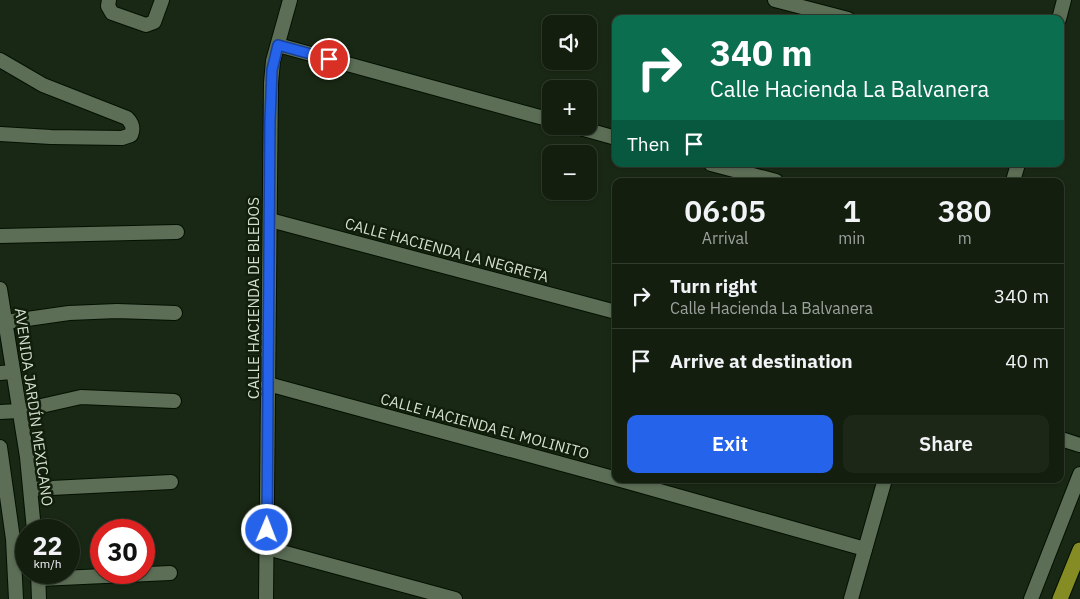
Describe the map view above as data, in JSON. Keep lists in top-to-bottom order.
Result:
{
  "streets": {
    "street": [
      "CALLE HACIENDA LA NEGRETA",
      "CALLE HACIENDA DE BLEDOS",
      "AVENIDA JARDÍN MEXICANO",
      "CALLE HACIENDA EL MOLINITO"
    ]
  },
  "crossings": [
    ["CALLE HACIENDA LA NEGRETA", "CALLE HACIENDA DE BLEDOS"],
    ["CALLE HACIENDA DE BLEDOS", "CALLE HACIENDA EL MOLINITO"]
  ],
  "page": {
    "map_buttons": ["+", "−"],
    "turn": ["340 m", "Calle Hacienda La Balvanera"],
    "then": "Then",
    "eta": [
      "06:05",
      "Arrival",
      "1",
      "min",
      "380",
      "m"
    ],
    "list": [
      {
        "name": "Turn right",
        "note": "Calle Hacienda La Balvanera",
        "value": "340 m"
      },
      {
        "name": "Arrive at destination",
        "value": "40 m"
      }
    ],
    "buttons": ["Exit", "Share"],
    "speed": "22 km/h",
    "limit": "30"
  }
}
